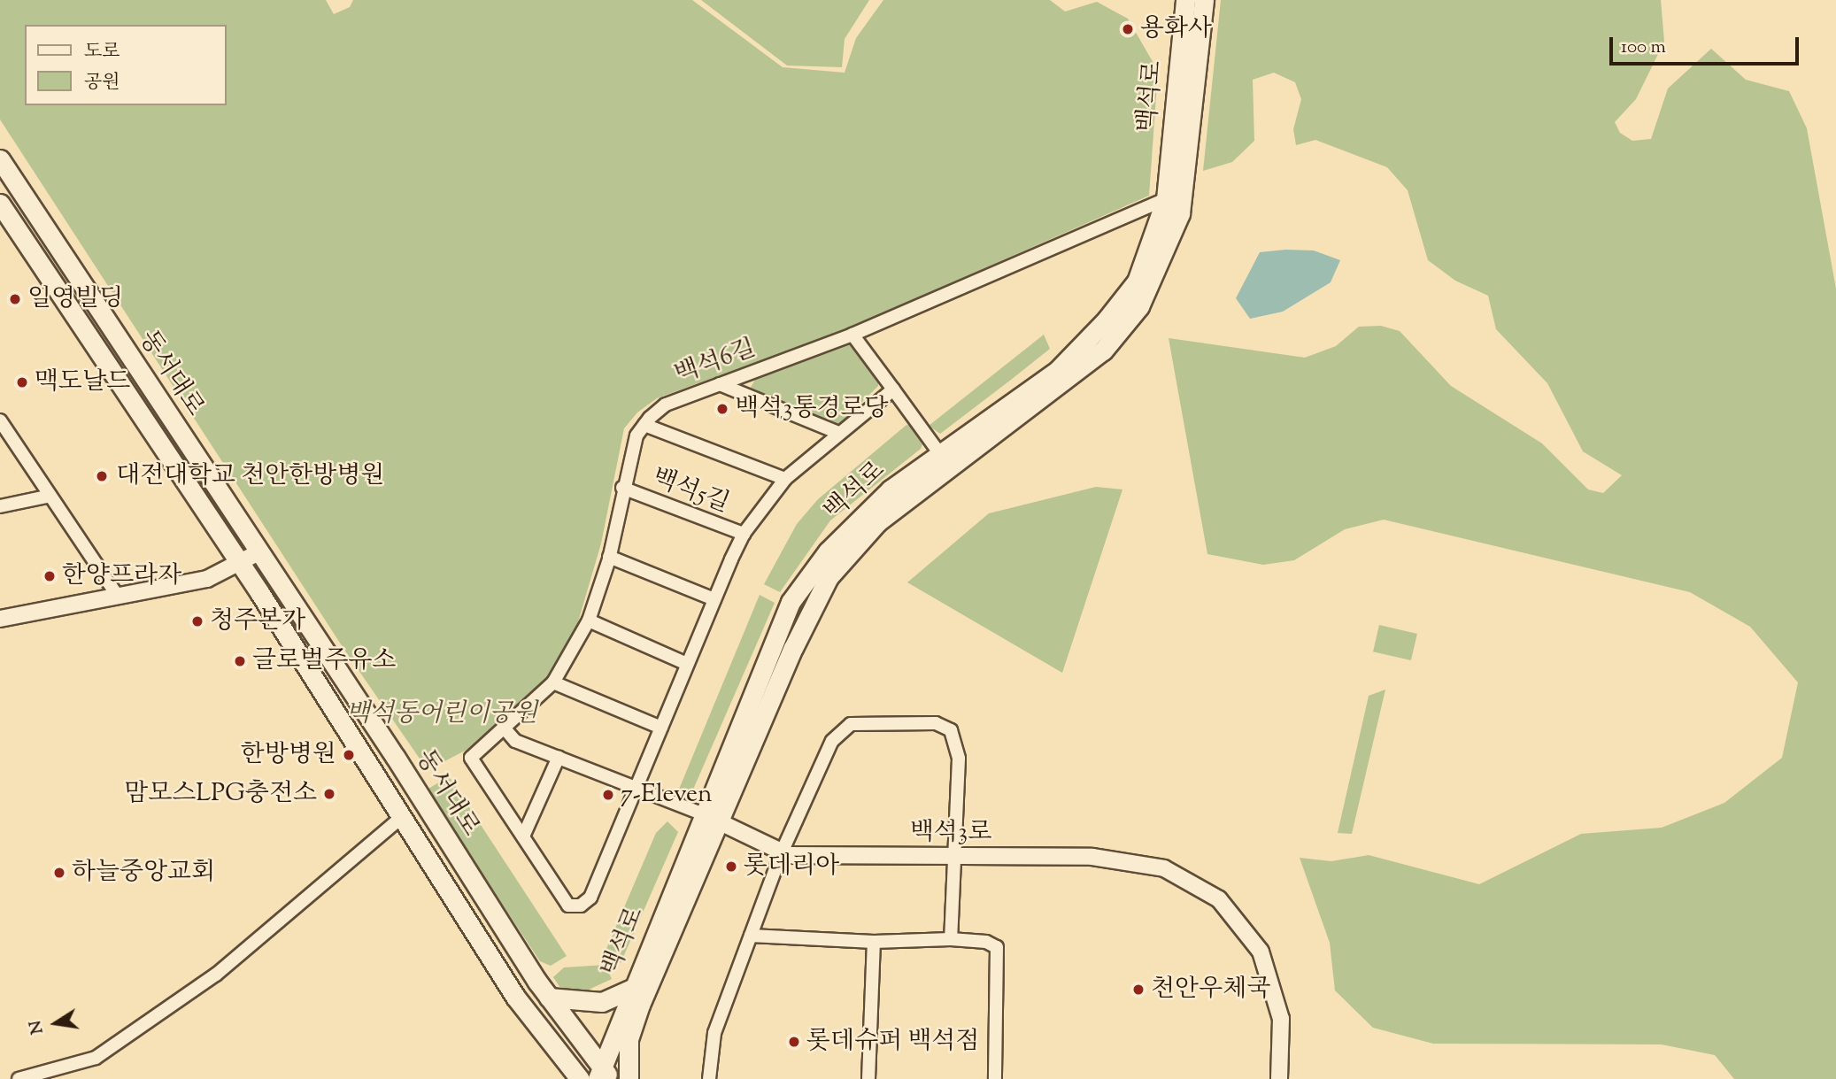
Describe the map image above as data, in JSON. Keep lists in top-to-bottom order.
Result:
{
  "streets": {
    "main road": ["백석로", "동서대로"],
    "street": ["백석6길", "백석5길", "백석3로"]
  },
  "crossings": [
    ["백석로", "백석6길"],
    ["백석로", "동서대로"],
    ["백석로", "백석3로"],
    ["백석6길", "백석5길"],
    ["백석6길", "백석3로"],
    ["백석5길", "백석3로"]
  ],
  "parks": ["백석동어린이공원"],
  "places": [
    "용화사",
    "일영빌딩",
    "맥도날드",
    "백석3통경로당",
    "대전대학교 천안한방병원",
    "한양프라자",
    "청주본가",
    "글로벌주유소",
    "한방병원",
    "맘모스LPG충전소",
    "7-Eleven",
    "롯데리아",
    "하늘중앙교회",
    "천안우체국",
    "롯데슈퍼 백석점"
  ],
  "legend": ["도로", "공원"],
  "scale_bar": "100 m",
  "north": "left"
}
